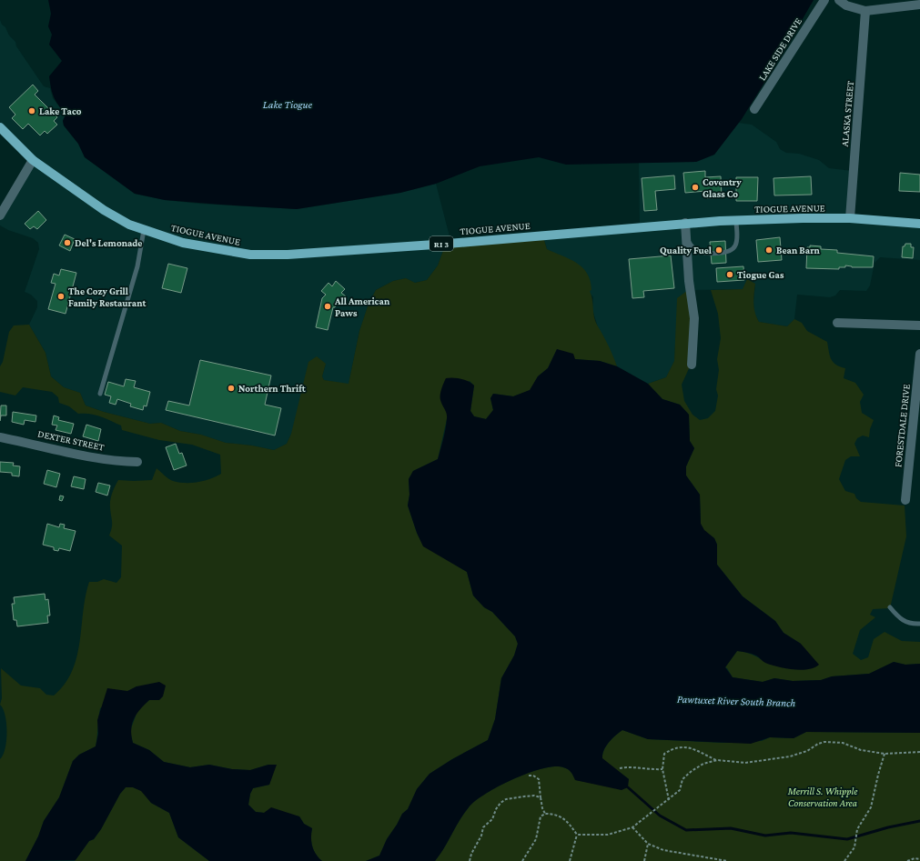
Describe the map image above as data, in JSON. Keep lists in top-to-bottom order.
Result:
{
  "streets": {
    "main road": ["TIOGUE AVENUE", "RI 3"],
    "street": [
      "LAKE SIDE DRIVE",
      "ALASKA STREET",
      "FORESTDALE DRIVE",
      "DEXTER STREET"
    ]
  },
  "crossings": [
    ["ALASKA STREET", "TIOGUE AVENUE"]
  ],
  "water": ["Lake Tiogue", "Pawtuxet River South Branch"],
  "parks": ["Merrill S. Whipple Conservation Area"],
  "places": [
    "Lake Taco",
    "Coventry Glass Co",
    "Del's Lemonade",
    "Quality Fuel",
    "Bean Barn",
    "Tiogue Gas",
    "The Cozy Grill Family Restaurant",
    "All American Paws",
    "Northern Thrift"
  ]
}
